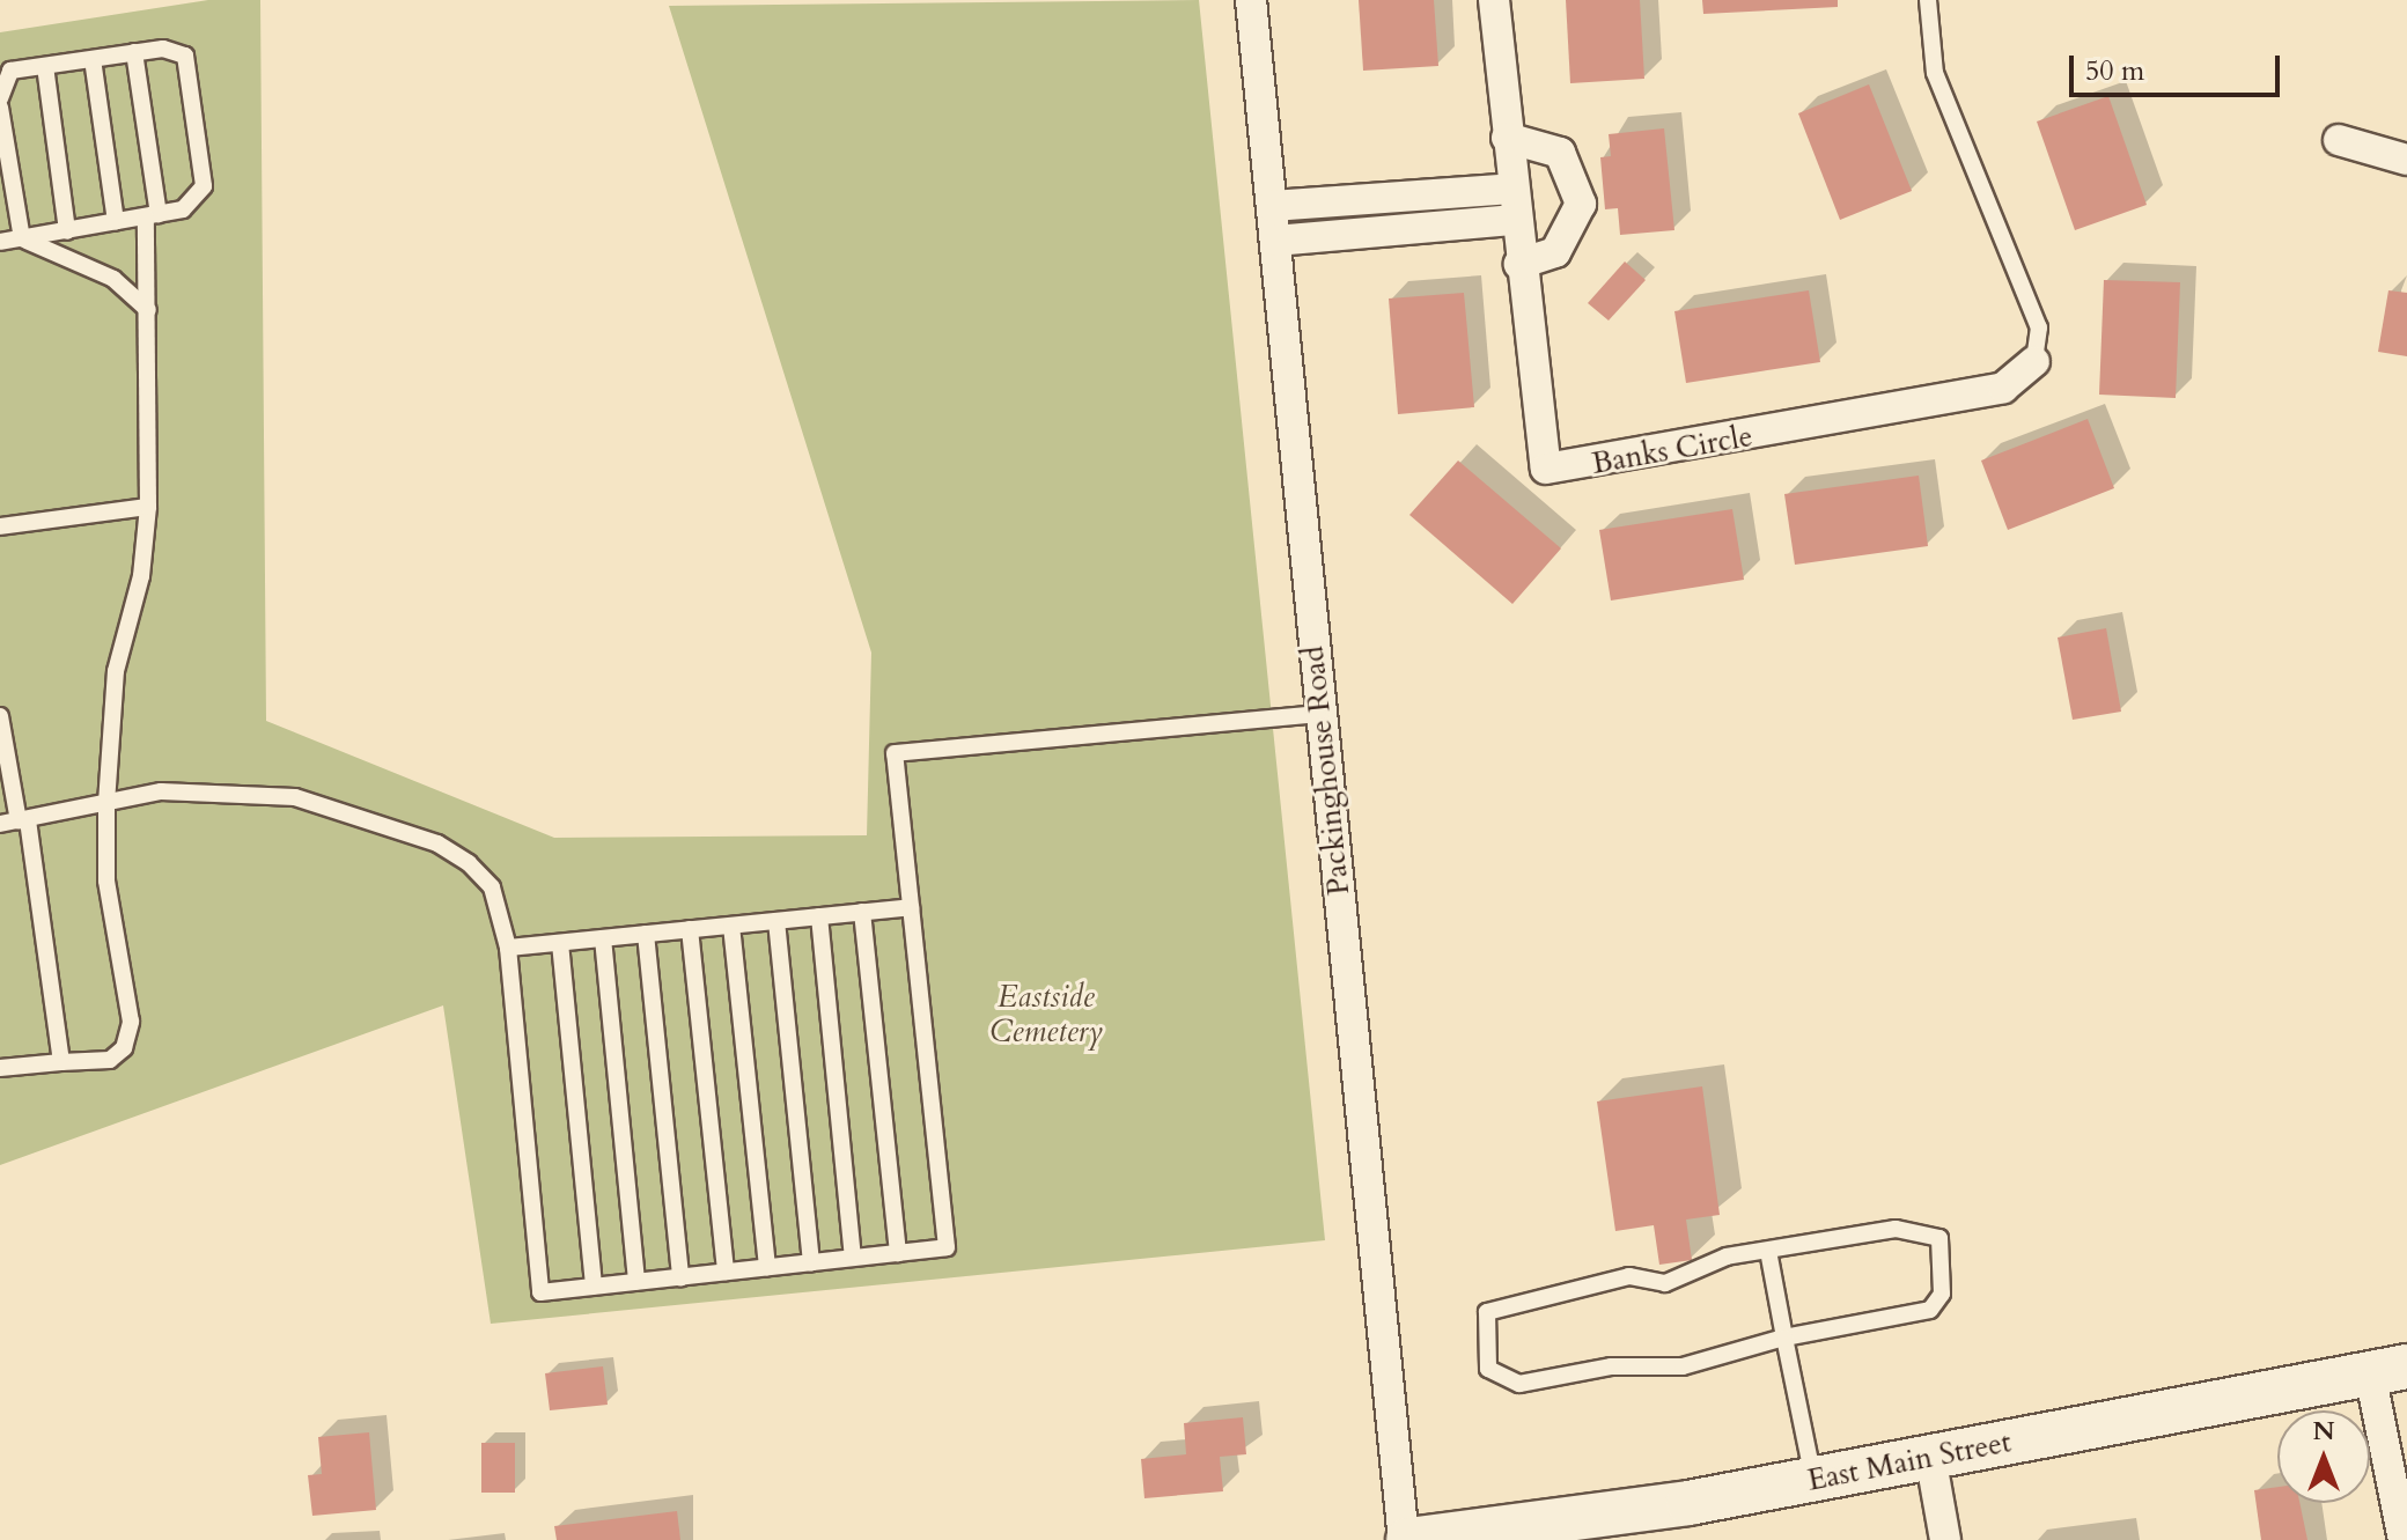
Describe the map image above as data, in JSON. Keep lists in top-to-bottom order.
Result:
{
  "streets": {
    "main road": ["East Main Street"],
    "street": ["Banks Circle", "Packinghouse Road"]
  },
  "crossings": [
    ["Packinghouse Road", "East Main Street"]
  ],
  "parks": ["Eastside Cemetery"],
  "scale_bar": "50 m",
  "north": "top"
}
